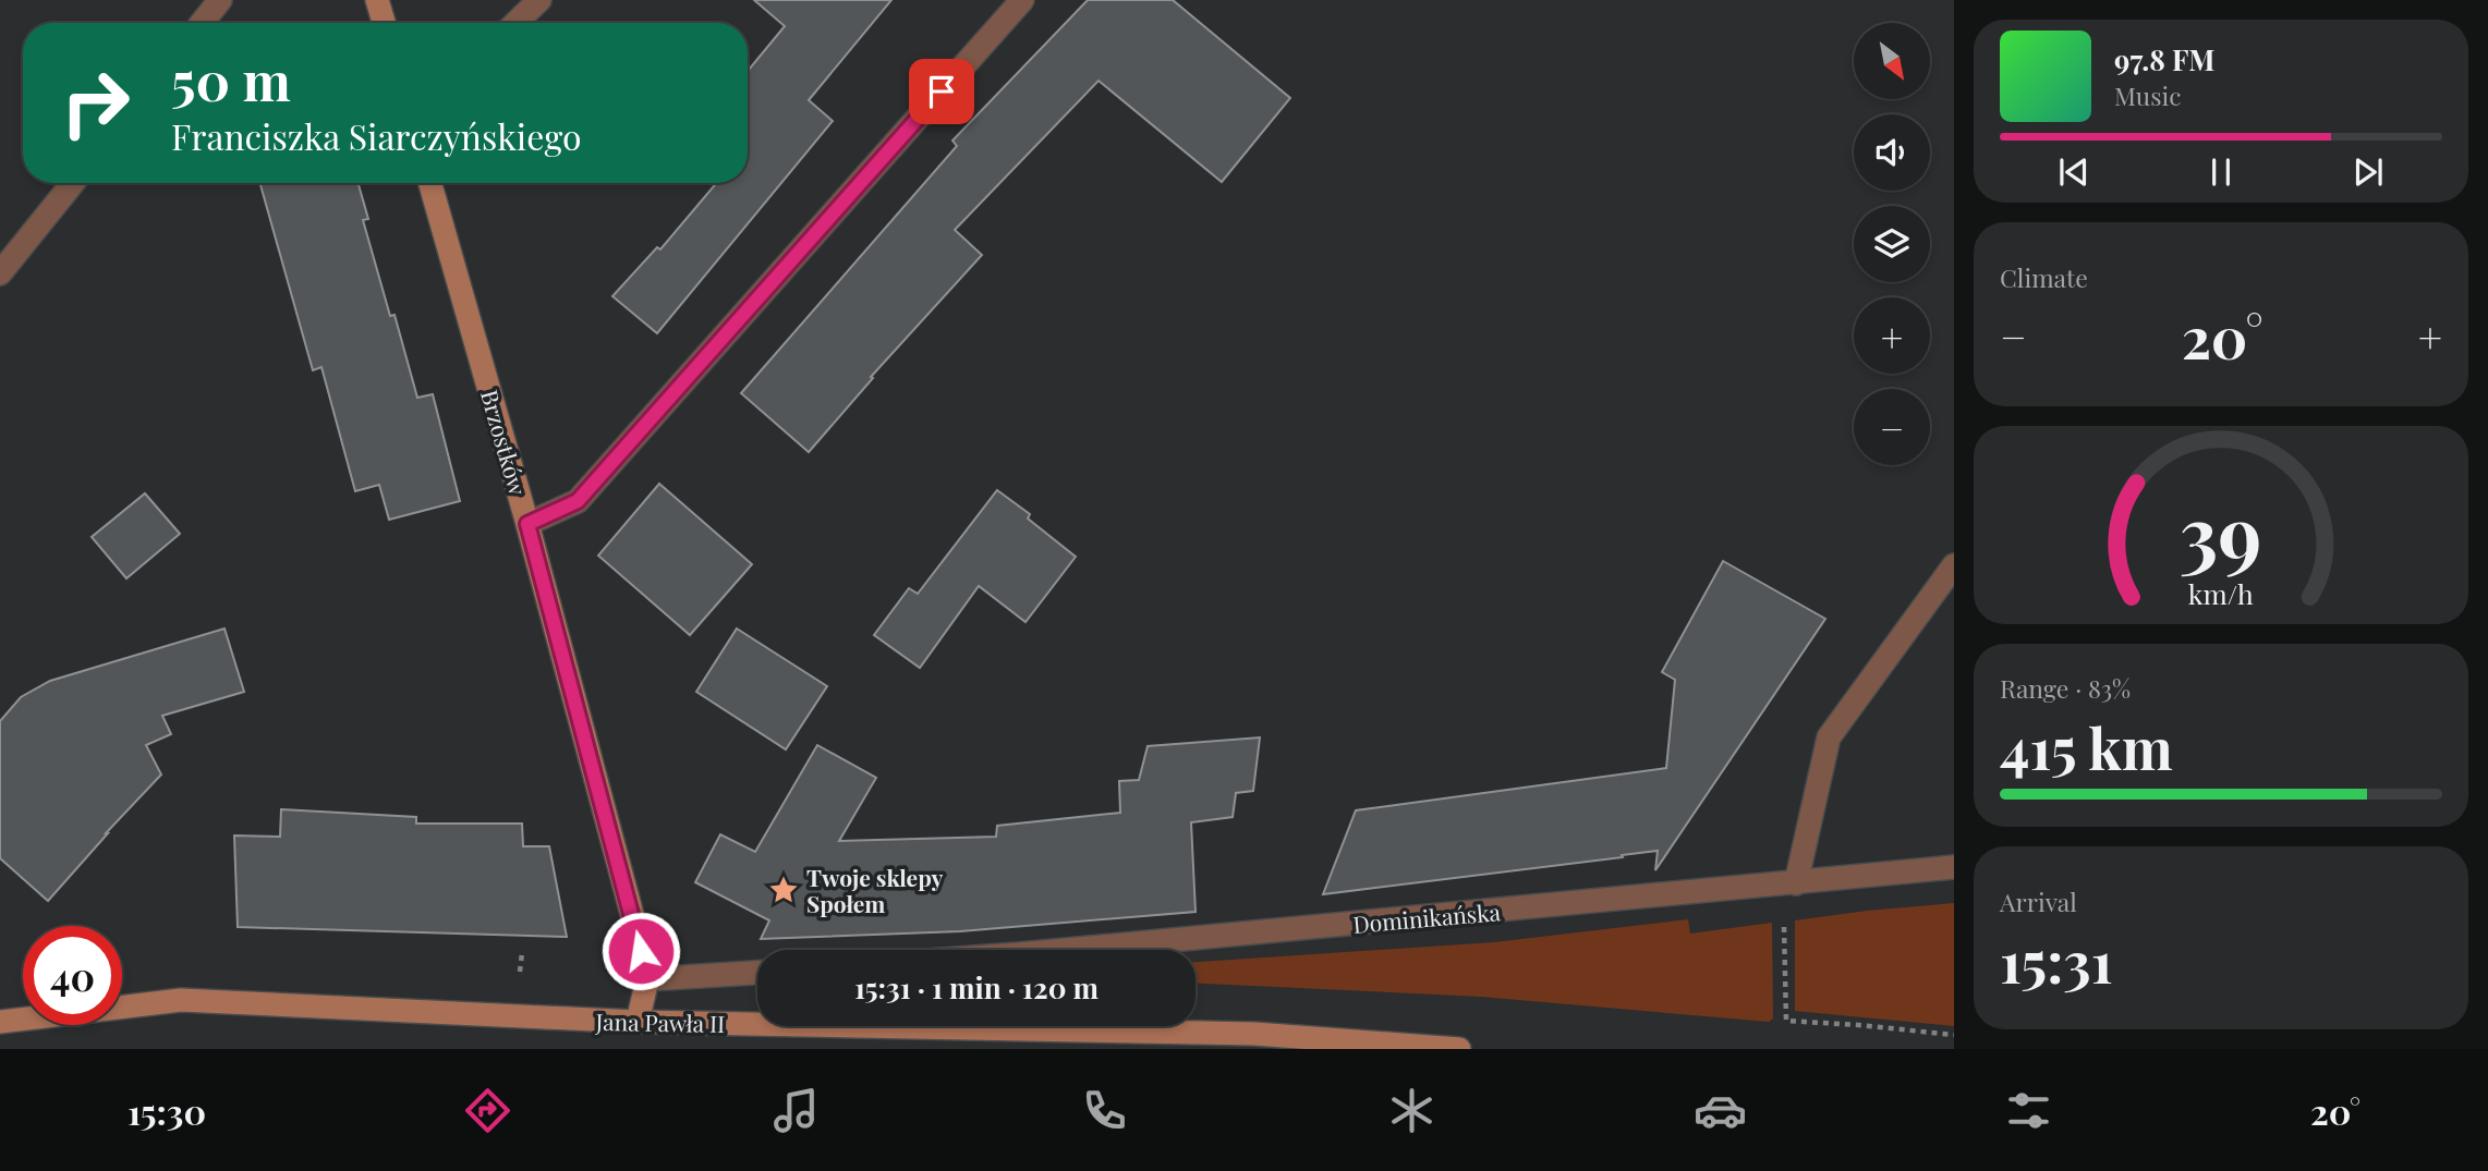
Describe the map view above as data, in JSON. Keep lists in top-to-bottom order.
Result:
{
  "streets": {
    "main road": ["Brzostków", "Jana Pawła II"],
    "street": ["Dominikańska"]
  },
  "crossings": [
    ["Brzostków", "Jana Pawła II"]
  ],
  "places": {
    "place": ["Twoje sklepy Społem"]
  },
  "north": "bottom right",
  "page": {
    "map_buttons": ["+", "−"],
    "turn": ["50 m", "Franciszka Siarczyńskiego"],
    "song": ["97.8 FM", "Music"],
    "tile": [
      "Climate",
      ["Range · 83%", "415 km"],
      ["Arrival", "15:31"]
    ],
    "heat": ["−", "20°", "+"],
    "limit": "40",
    "trip": "15:31 · 1 min · 120 m",
    "tabs": ["15:30", "20°"],
    "gauge": ["39", "km/h"]
  }
}
